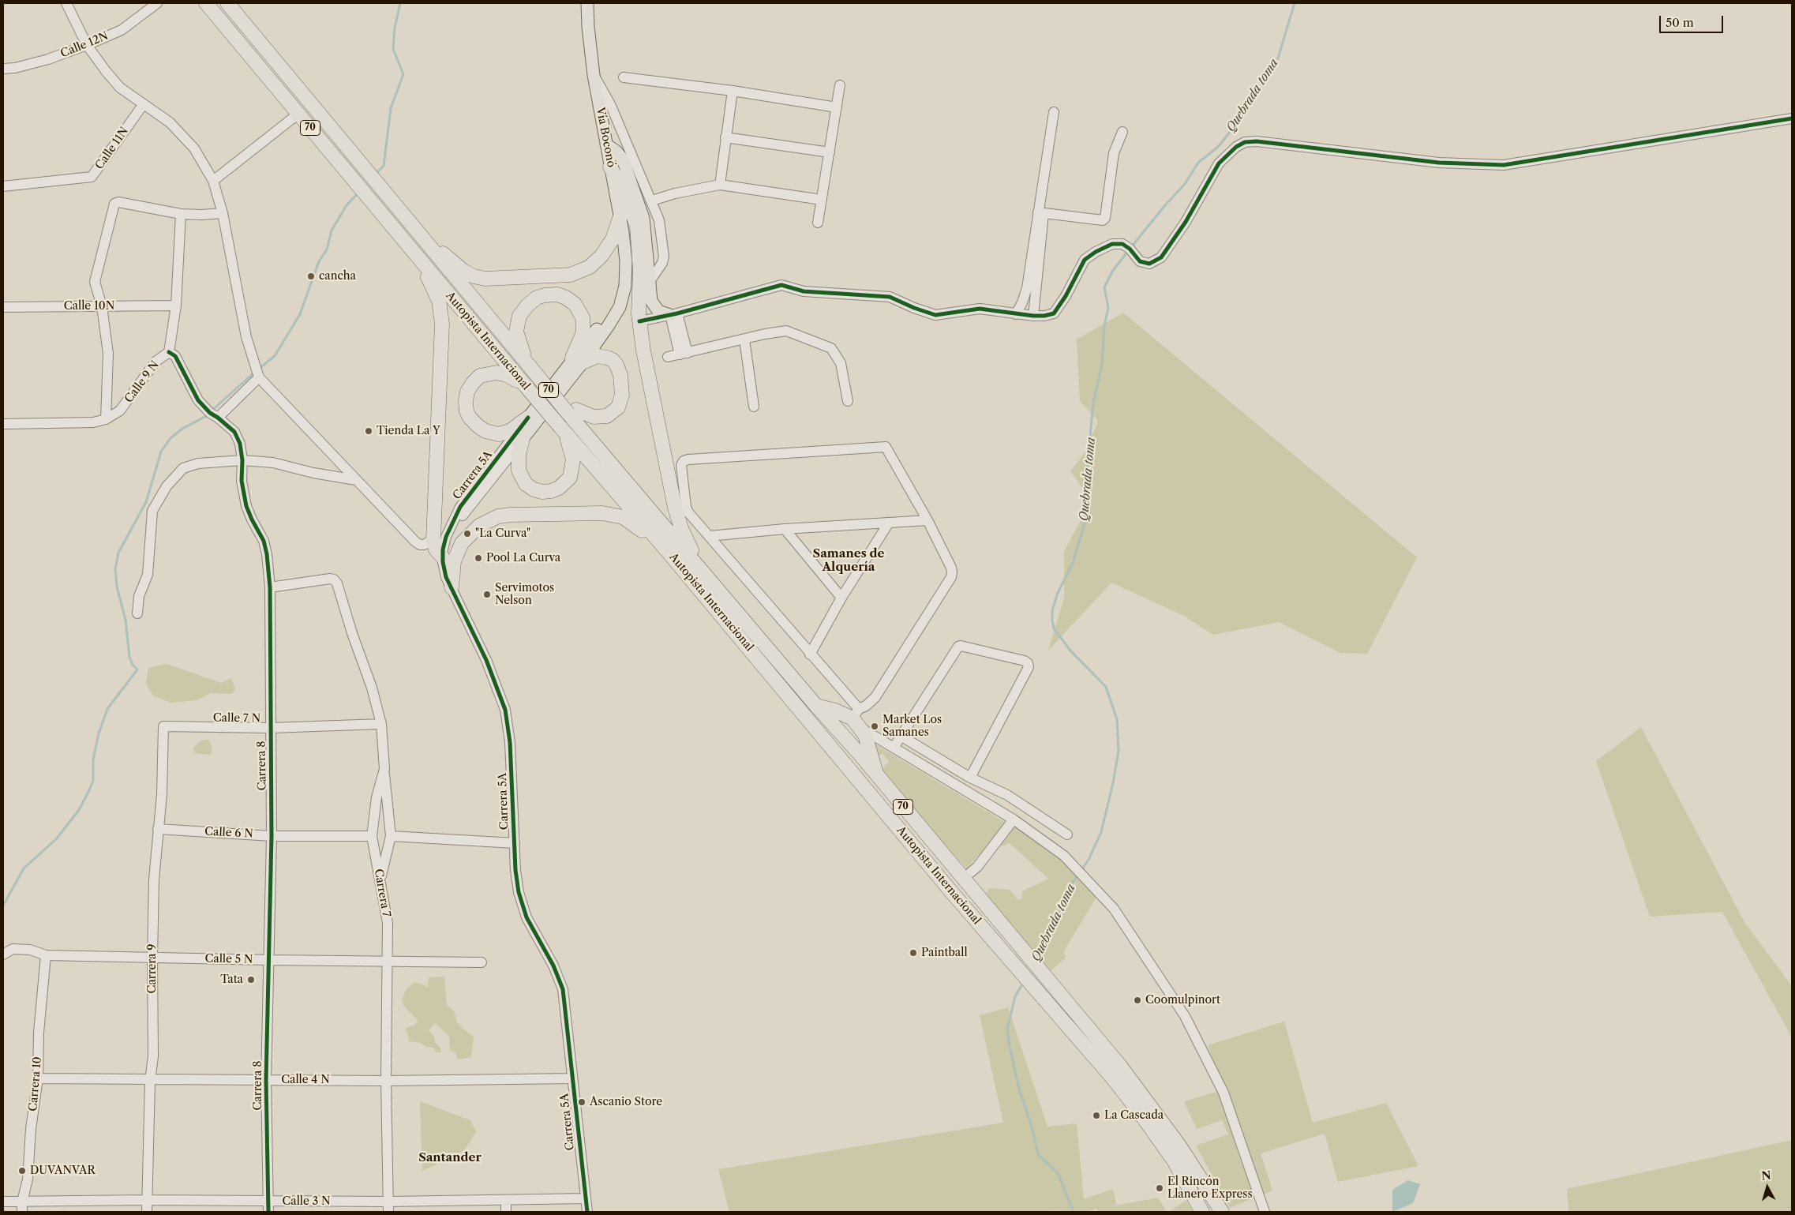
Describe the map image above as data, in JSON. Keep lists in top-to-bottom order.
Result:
{
  "streets": {
    "highway": ["70", "Autopista Internacional"],
    "main road": ["Vía Boconó"],
    "street": [
      "Calle 12N",
      "Calle 11N",
      "Calle 10N",
      "Calle 9 N",
      "Carrera 5A",
      "Calle 7 N",
      "Carrera 8",
      "Calle 6 N",
      "Carrera 7",
      "Calle 5 N",
      "Carrera 9",
      "Calle 4 N",
      "Carrera 10",
      "Calle 3 N"
    ]
  },
  "crossings": [
    ["Vía Boconó", "Carrera 5A"],
    ["Calle 10N", "Calle 9 N"],
    ["Calle 9 N", "Carrera 8"],
    ["Carrera 5A", "Calle 4 N"],
    ["Carrera 5A", "Calle 3 N"],
    ["Calle 7 N", "Carrera 8"],
    ["Calle 7 N", "Carrera 7"],
    ["Calle 7 N", "Carrera 9"],
    ["Carrera 8", "Calle 6 N"],
    ["Carrera 8", "Carrera 7"],
    ["Carrera 8", "Calle 5 N"],
    ["Carrera 8", "Calle 4 N"],
    ["Carrera 8", "Calle 3 N"],
    ["Calle 6 N", "Carrera 7"],
    ["Calle 6 N", "Carrera 9"],
    ["Carrera 7", "Calle 5 N"],
    ["Carrera 7", "Calle 4 N"],
    ["Carrera 7", "Calle 3 N"],
    ["Calle 5 N", "Carrera 9"],
    ["Calle 5 N", "Carrera 10"],
    ["Carrera 9", "Calle 4 N"],
    ["Carrera 9", "Calle 3 N"],
    ["Calle 4 N", "Carrera 10"],
    ["Carrera 10", "Calle 3 N"]
  ],
  "districts": ["Samanes de Alquería", "Santander"],
  "water": ["Quebrada toma"],
  "places": [
    "cancha",
    "Tienda La Y",
    "\"La Curva\"",
    "Pool La Curva",
    "Servimotos Nelson",
    "Market Los Samanes",
    "Paintball",
    "Tata",
    "Coomulpinort",
    "Ascanio Store",
    "La Cascada",
    "DUVANVAR",
    "El Rincón Llanero Express"
  ],
  "scale_bar": "50 m",
  "north": "top"
}
